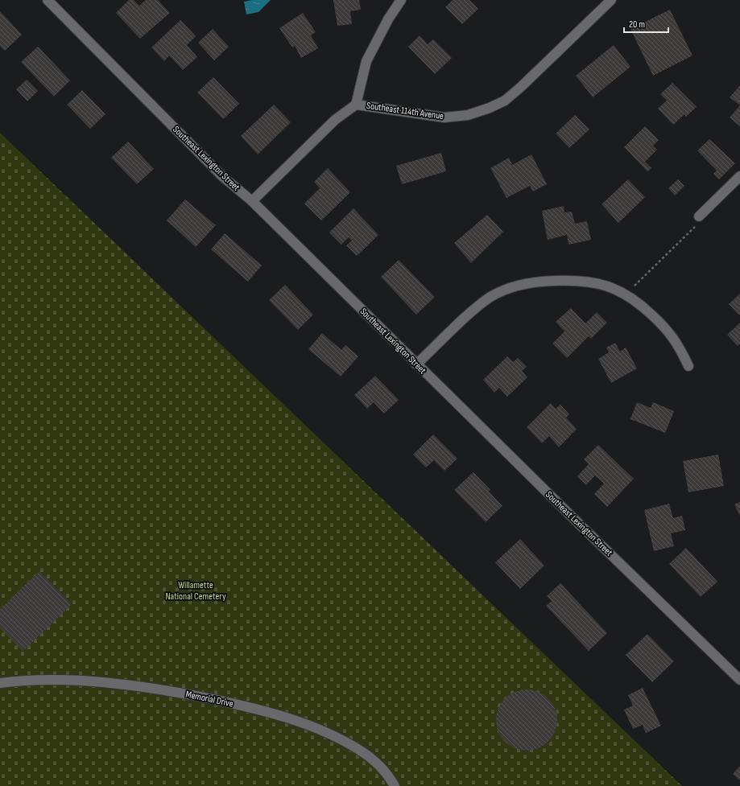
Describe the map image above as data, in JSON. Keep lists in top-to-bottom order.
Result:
{
  "streets": {
    "street": ["Southeast 114th Avenue", "Southeast Lexington Street", "Memorial Drive"]
  },
  "crossings": [
    ["Southeast 114th Avenue", "Southeast Lexington Street"]
  ],
  "parks": ["Willamette National Cemetery"],
  "scale_bar": "20 m"
}
